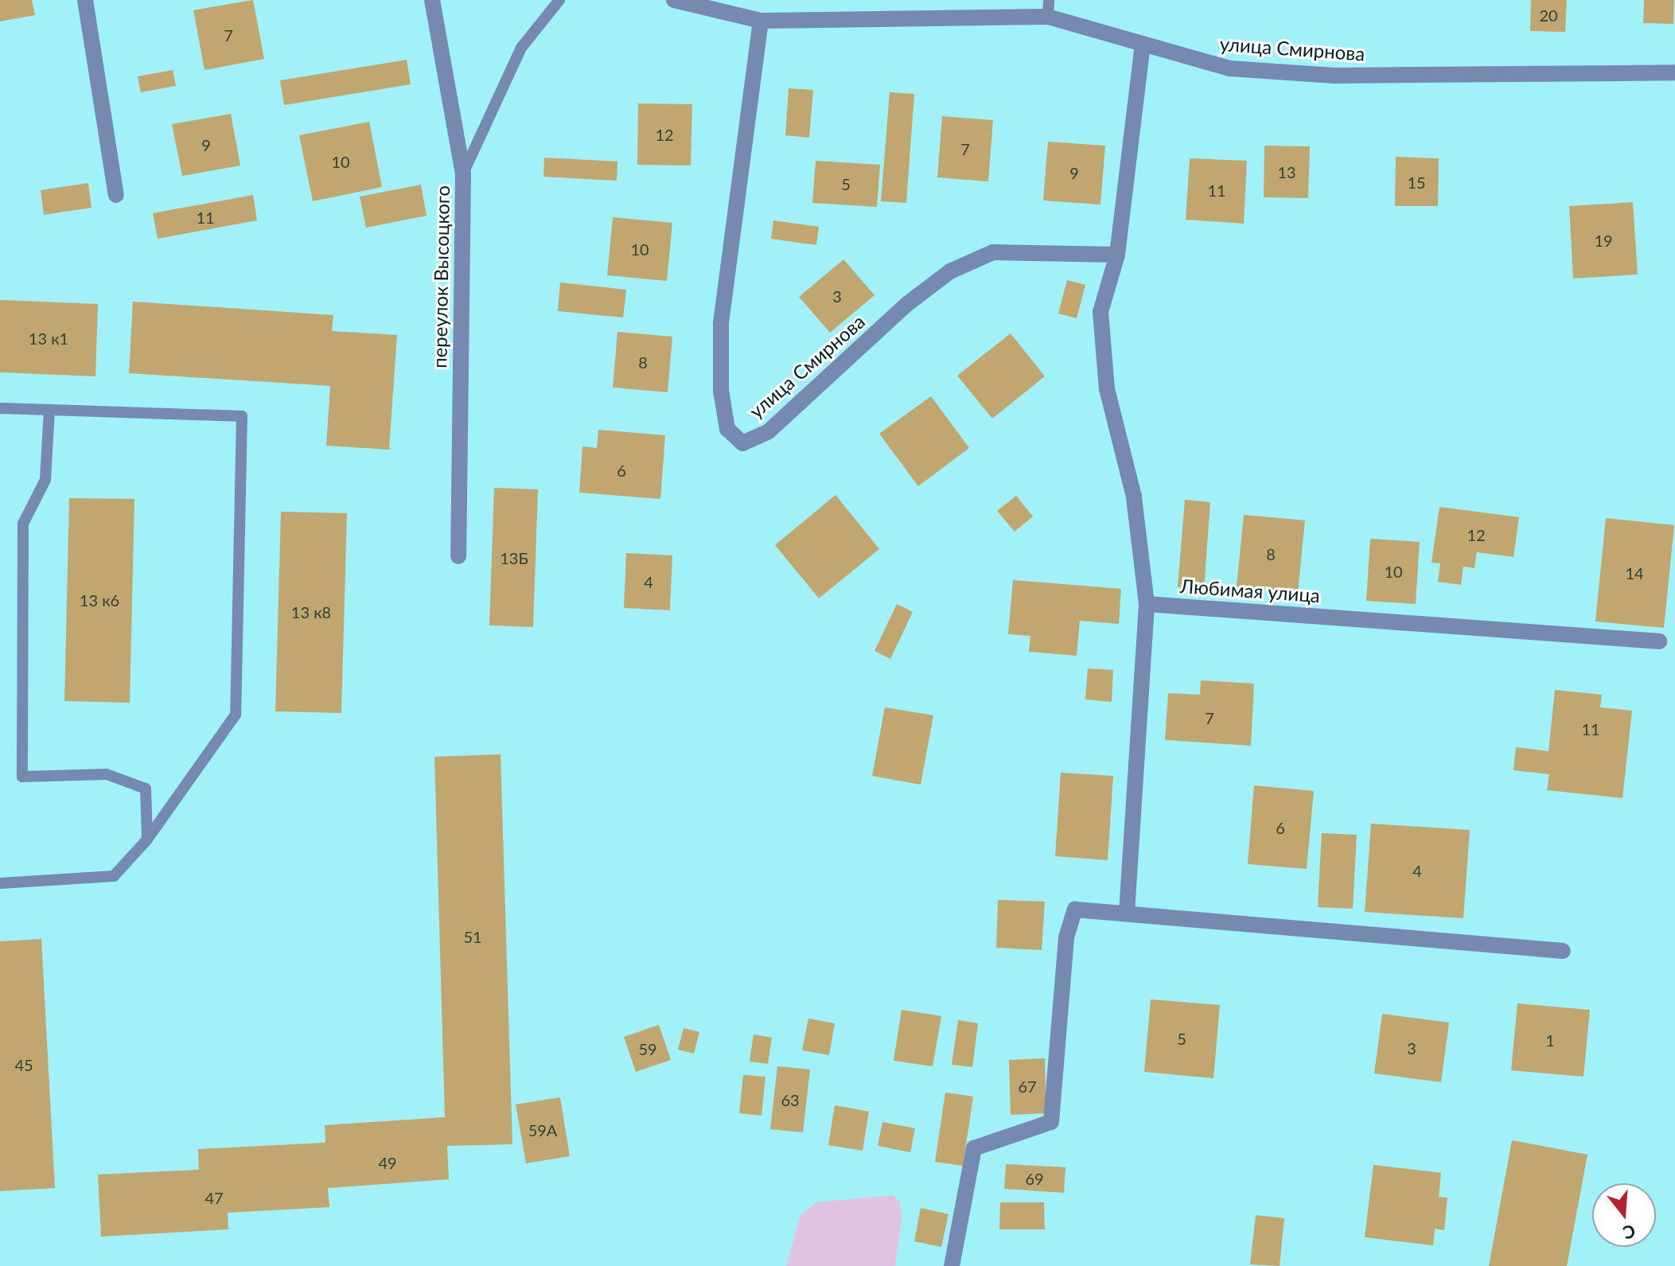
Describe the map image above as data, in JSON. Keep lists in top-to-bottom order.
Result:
{
  "streets": {
    "street": ["улица Смирнова", "переулок Высоцкого", "Любимая улица"]
  },
  "house_numbers": [
    "20",
    "7",
    "12",
    "9",
    "7",
    "10",
    "13",
    "9",
    "15",
    "5",
    "11",
    "11",
    "19",
    "10",
    "3",
    "13 к1",
    "8",
    "6",
    "12",
    "8",
    "13Б",
    "10",
    "14",
    "4",
    "13 к6",
    "13 к8",
    "7",
    "11",
    "6",
    "4",
    "51",
    "5",
    "1",
    "3",
    "59",
    "45",
    "67",
    "63",
    "59А",
    "49",
    "69",
    "47"
  ],
  "north": "bottom"
}
